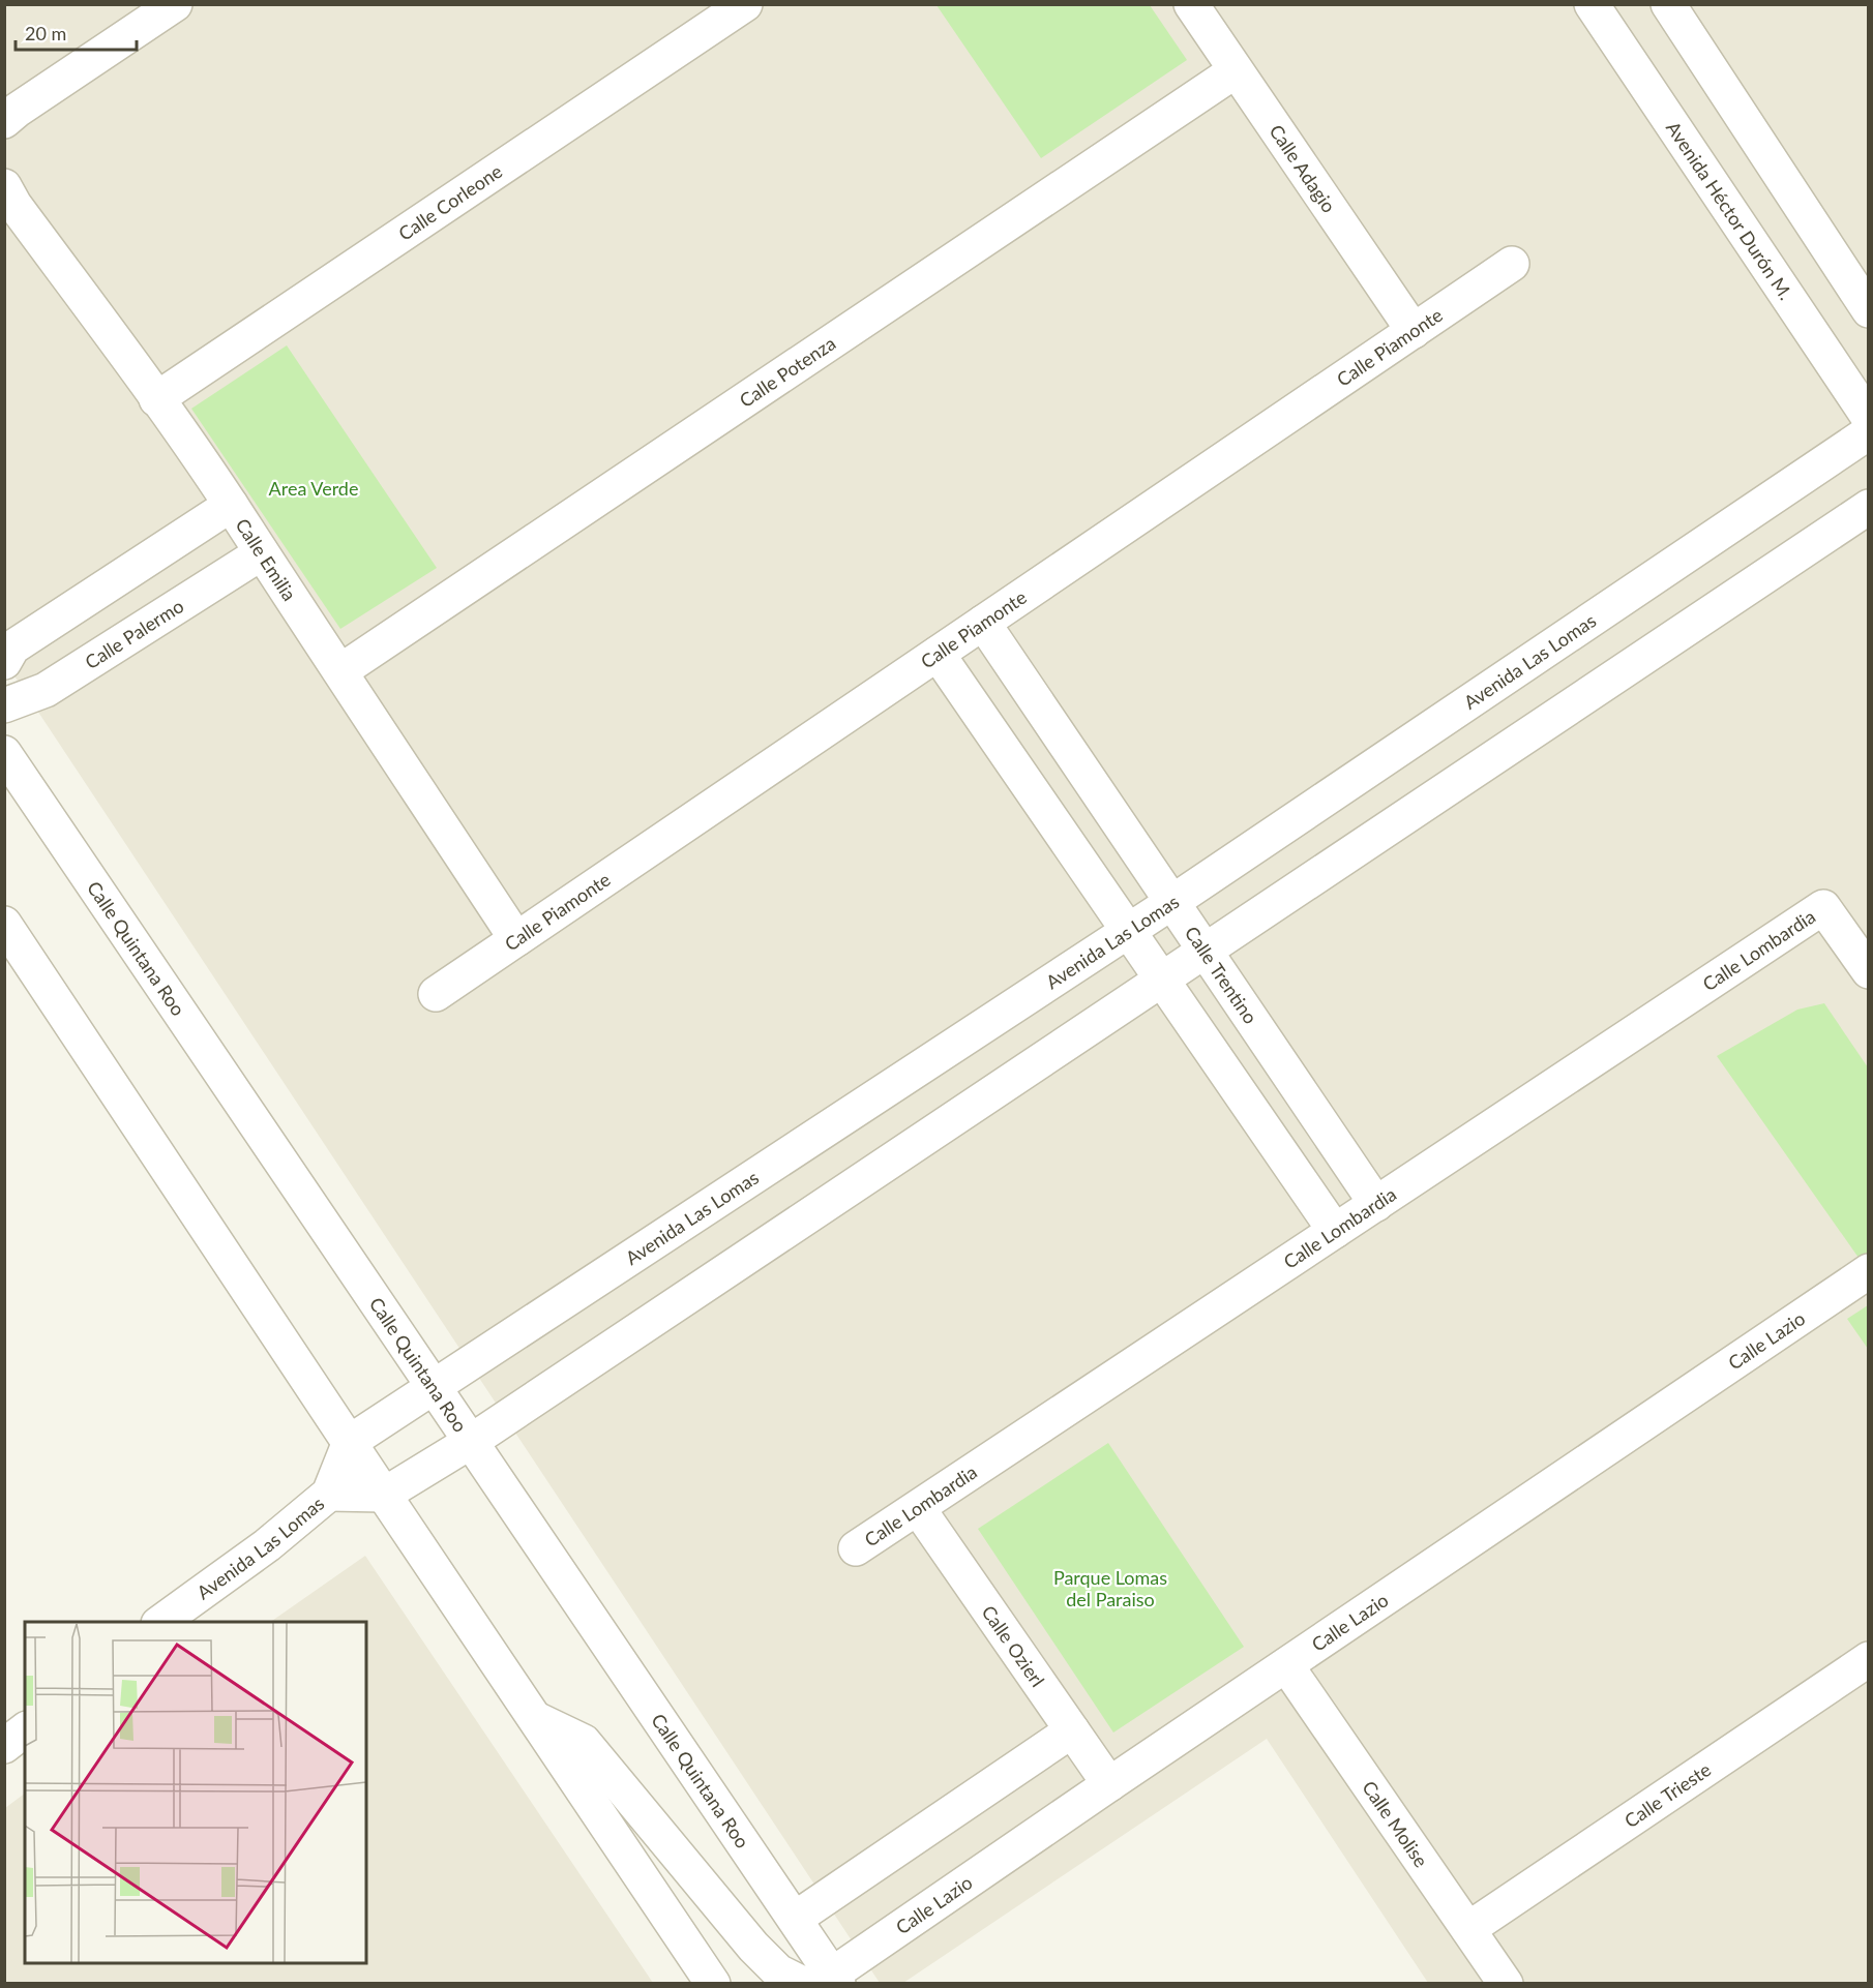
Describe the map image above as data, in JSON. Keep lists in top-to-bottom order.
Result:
{
  "streets": {
    "street": [
      "Calle Adagio",
      "Calle Corleone",
      "Avenida Héctor Durón M.",
      "Calle Piamonte",
      "Calle Potenza",
      "Calle Emilia",
      "Calle Palermo",
      "Avenida Las Lomas",
      "Calle Quintana Roo",
      "Calle Lombardia",
      "Calle Trentino",
      "Calle Lazio",
      "Calle Ozierl",
      "Calle Trieste",
      "Calle Molise"
    ]
  },
  "crossings": [
    ["Calle Adagio", "Calle Piamonte"],
    ["Calle Adagio", "Calle Potenza"],
    ["Calle Corleone", "Calle Emilia"],
    ["Calle Piamonte", "Calle Emilia"],
    ["Calle Piamonte", "Calle Trentino"],
    ["Calle Potenza", "Calle Emilia"],
    ["Calle Emilia", "Calle Palermo"],
    ["Avenida Las Lomas", "Calle Quintana Roo"],
    ["Avenida Las Lomas", "Calle Trentino"],
    ["Calle Quintana Roo", "Calle Lazio"],
    ["Calle Lombardia", "Calle Trentino"],
    ["Calle Lombardia", "Calle Ozierl"],
    ["Calle Lazio", "Calle Ozierl"],
    ["Calle Lazio", "Calle Molise"],
    ["Calle Trieste", "Calle Molise"]
  ],
  "parks": ["Area Verde", "Parque Lomas del Paraiso"],
  "scale_bar": "20 m"
}
